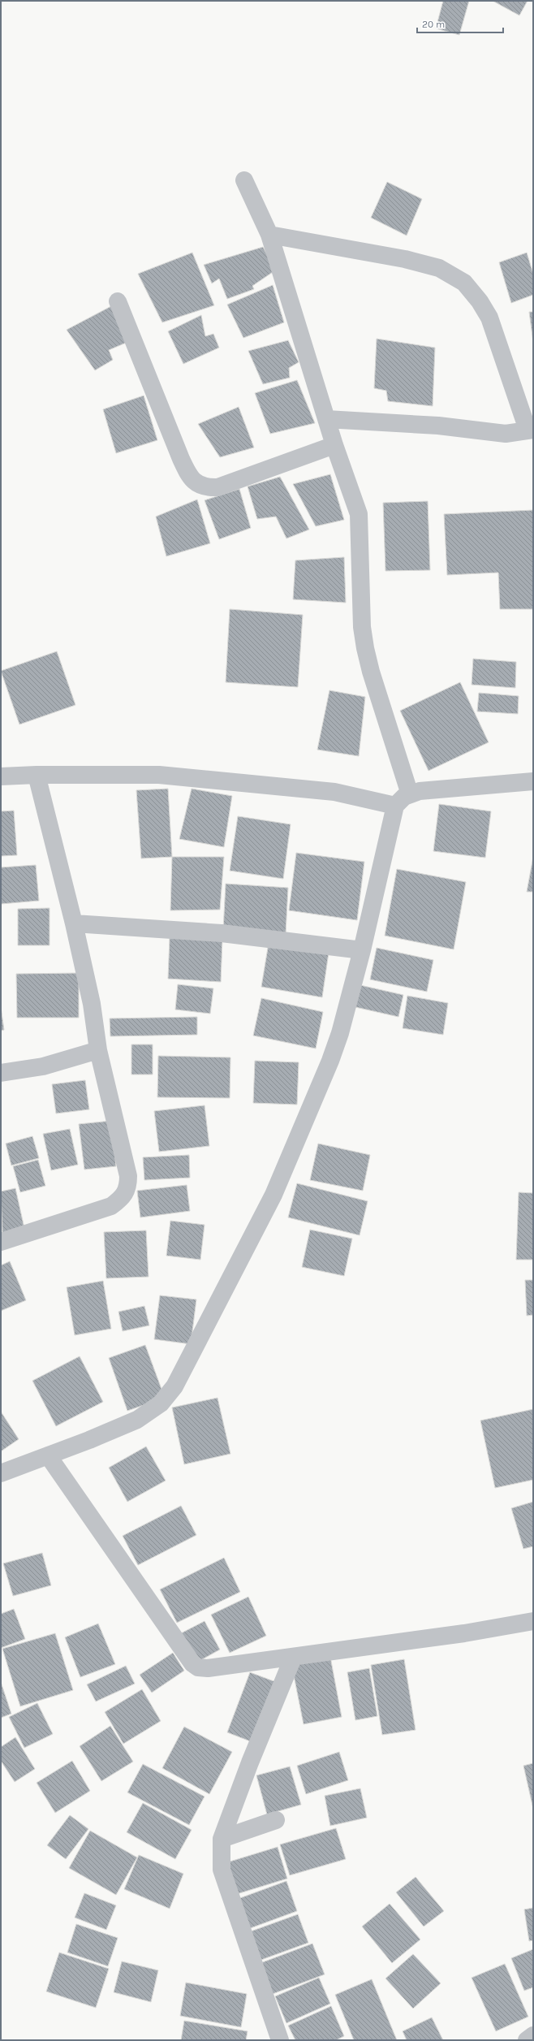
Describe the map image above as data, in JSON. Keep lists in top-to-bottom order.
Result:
{
  "scale_bar": "20 m"
}
